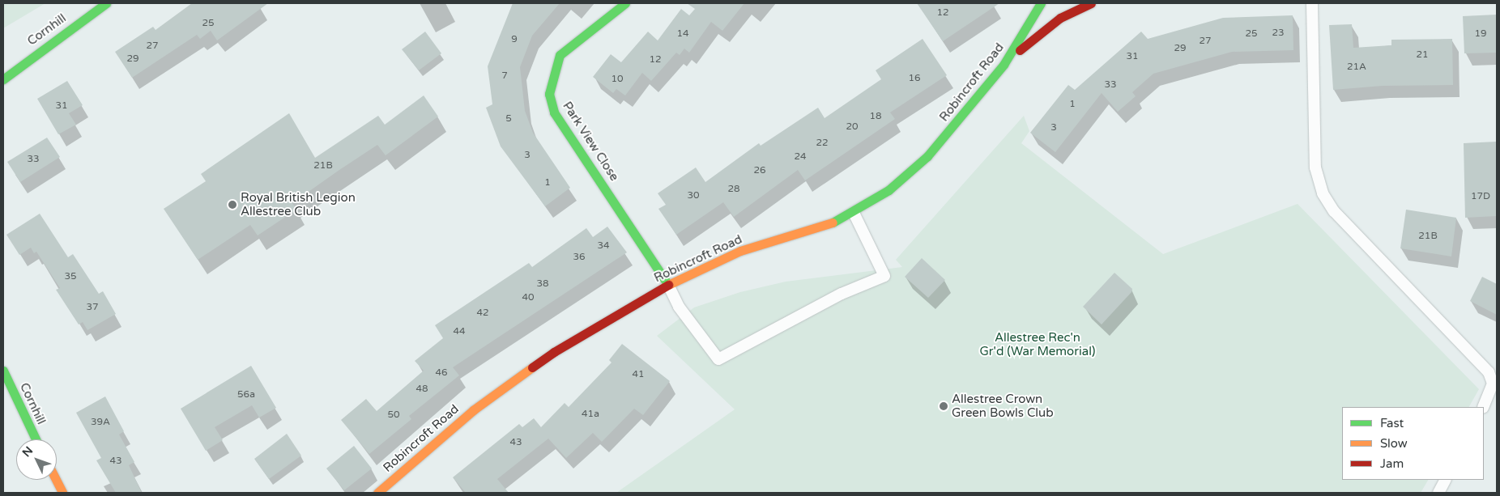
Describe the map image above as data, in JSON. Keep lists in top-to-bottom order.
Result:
{
  "streets": {
    "street": ["Cornhill", "Robincroft Road", "Park View Close"]
  },
  "crossings": [
    ["Robincroft Road", "Park View Close"]
  ],
  "parks": ["Allestree Rec'n Gr'd (War Memorial)"],
  "places": ["Royal British Legion Allestree Club", "Allestree Crown Green Bowls Club"],
  "house_numbers": [
    "12",
    "25",
    "23",
    "14",
    "25",
    "19",
    "9",
    "27",
    "27",
    "29",
    "21",
    "31",
    "29",
    "12",
    "21A",
    "7",
    "16",
    "10",
    "33",
    "1",
    "31",
    "18",
    "5",
    "20",
    "3",
    "22",
    "3",
    "24",
    "33",
    "21B",
    "26",
    "1",
    "28",
    "30",
    "17D",
    "21B",
    "34",
    "36",
    "35",
    "38",
    "40",
    "37",
    "42",
    "44",
    "46",
    "41",
    "48",
    "56a",
    "41a",
    "50",
    "39A",
    "43",
    "43"
  ],
  "legend": ["Fast", "Slow", "Jam"],
  "north": "top left"
}
